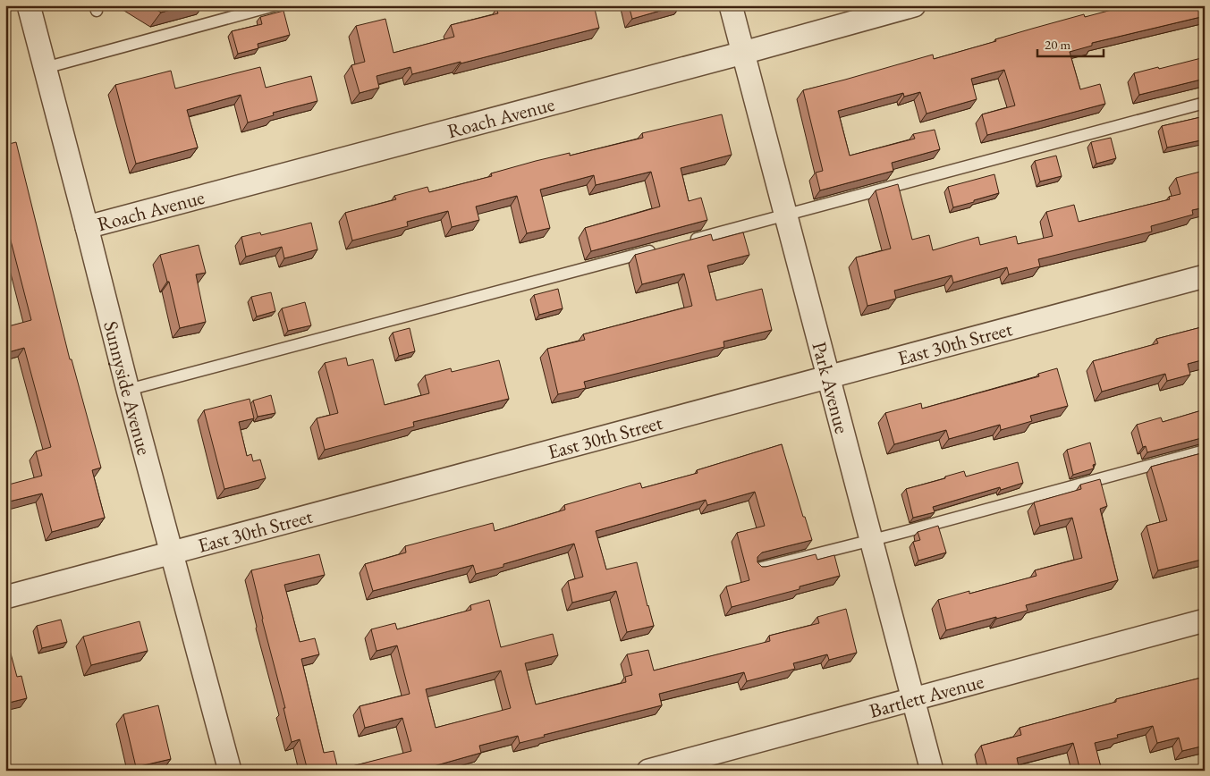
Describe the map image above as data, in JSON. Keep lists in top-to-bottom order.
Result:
{
  "streets": {
    "street": [
      "Roach Avenue",
      "East 30th Street",
      "Sunnyside Avenue",
      "Park Avenue",
      "Bartlett Avenue"
    ]
  },
  "crossings": [
    ["Roach Avenue", "Sunnyside Avenue"],
    ["Roach Avenue", "Park Avenue"],
    ["East 30th Street", "Sunnyside Avenue"],
    ["East 30th Street", "Park Avenue"],
    ["Park Avenue", "Bartlett Avenue"]
  ],
  "scale_bar": "20 m"
}
